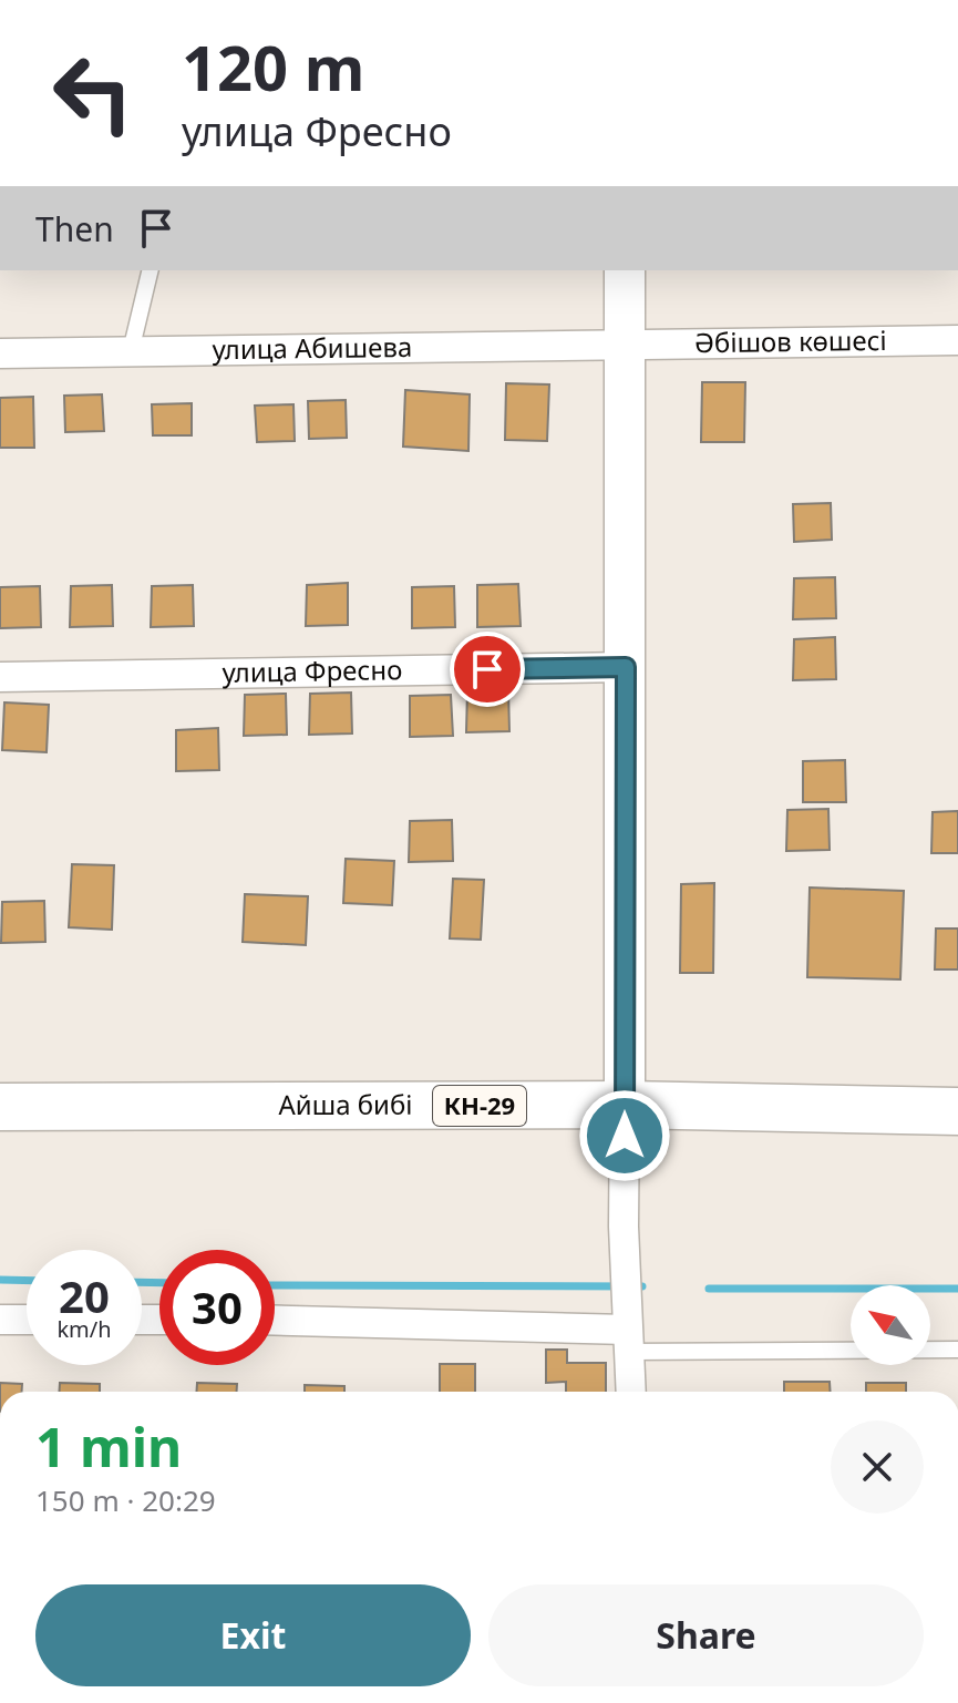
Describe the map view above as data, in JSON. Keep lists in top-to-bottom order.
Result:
{
  "streets": {
    "main road": ["Айша бибі", "КН-29"],
    "street": ["Әбішов көшесі", "улица Абишева", "улица Фресно"]
  },
  "crossings": [
    ["Әбішов көшесі", "улица Абишева"]
  ],
  "north": "top left",
  "page": {
    "turn": ["120 m", "улица Фресно"],
    "then": "Then",
    "speed": "20 km/h",
    "limit": "30",
    "heading": ["1 min", "150 m · 20:29"],
    "buttons": ["Exit", "Share"]
  }
}
